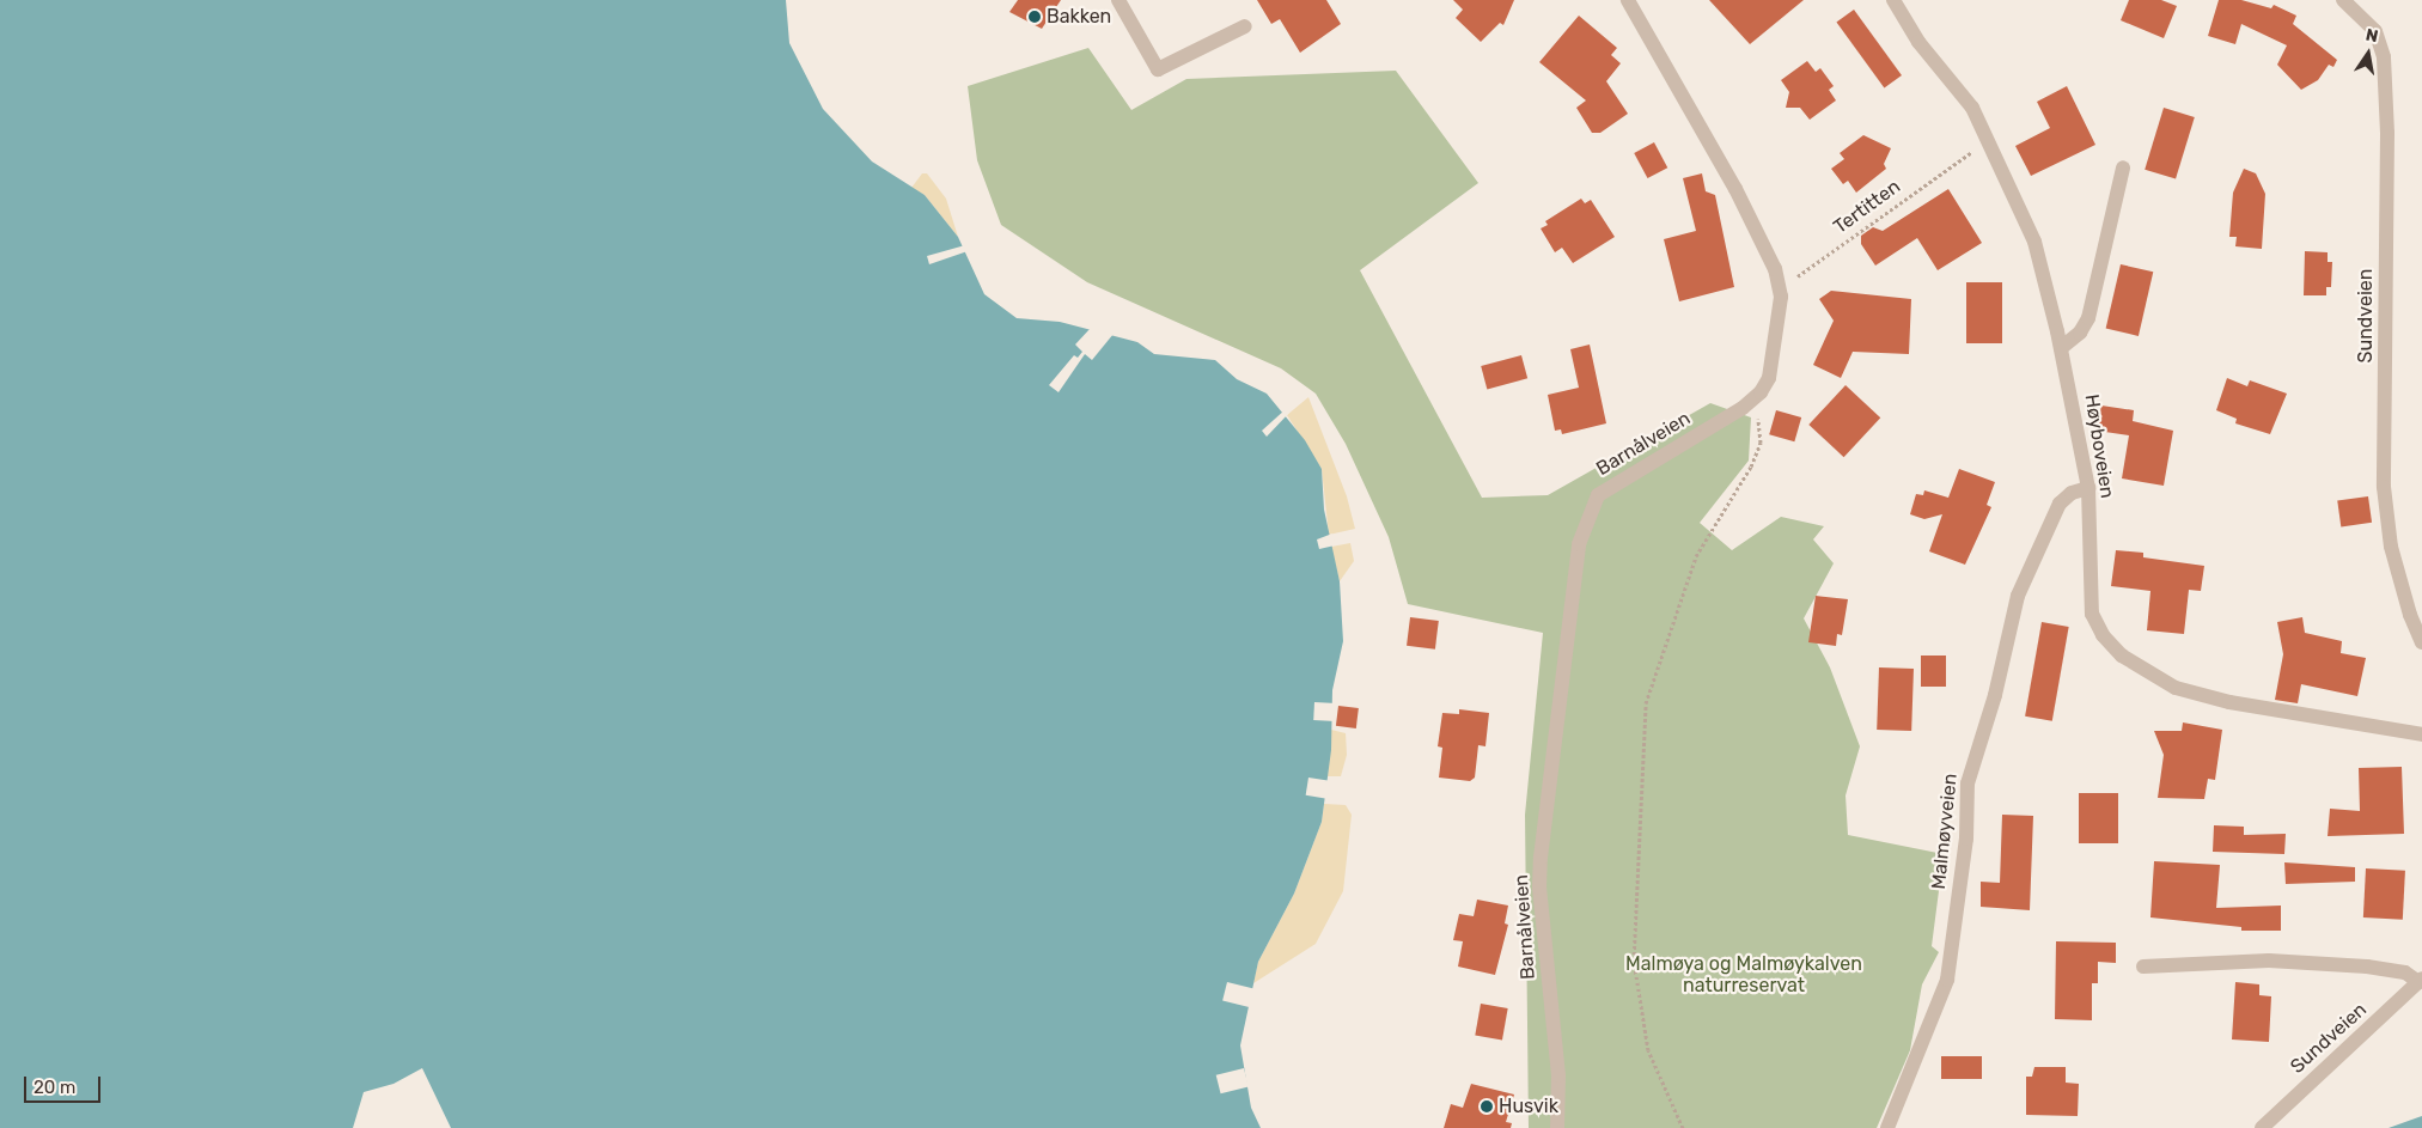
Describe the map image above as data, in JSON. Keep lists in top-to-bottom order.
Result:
{
  "streets": {
    "street": [
      "Sundveien",
      "Barnålveien",
      "Høyboveien",
      "Malmøyveien"
    ],
    "path": ["Tertitten"]
  },
  "crossings": [
    ["Tertitten", "Barnålveien"],
    ["Høyboveien", "Malmøyveien"]
  ],
  "parks": ["Malmøya og Malmøykalven naturreservat"],
  "places": ["Bakken", "Husvik"],
  "scale_bar": "20 m",
  "north": "top"
}
